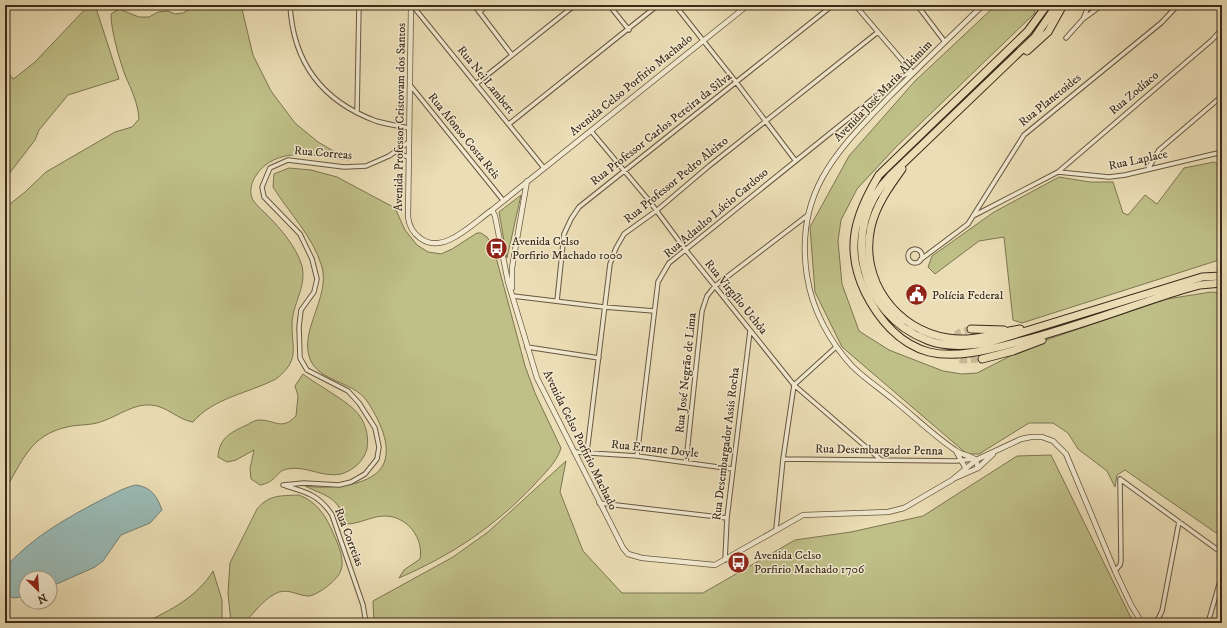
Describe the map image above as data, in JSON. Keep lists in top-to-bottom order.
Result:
{
  "streets": {
    "street": [
      "Rua Nei Lambert",
      "Avenida Celso Porfirio Machado",
      "Avenida José Maria Alkimim",
      "Rua Zodíaco",
      "Rua Planetoides",
      "Avenida Professor Cristovam dos Santos",
      "Rua Professor Carlos Pereira da Silva",
      "Rua Afonso Costa Reis",
      "Rua Correas",
      "Rua Laplace",
      "Rua Professor Pedro Aleixo",
      "Rua Adaulto Lúcio Cardoso",
      "Rua Virgílio Uchôa",
      "Rua José Negrão de Lima",
      "Rua Desembargador Assis Rocha",
      "Rua Ernane Doyle",
      "Rua Desembargador Penna",
      "Rua Correias"
    ]
  },
  "crossings": [
    ["Rua Nei Lambert", "Avenida Celso Porfirio Machado"],
    ["Rua Nei Lambert", "Avenida Professor Cristovam dos Santos"],
    ["Avenida Celso Porfirio Machado", "Avenida Professor Cristovam dos Santos"],
    ["Avenida Celso Porfirio Machado", "Rua Afonso Costa Reis"],
    ["Avenida Celso Porfirio Machado", "Rua Virgílio Uchôa"],
    ["Avenida Celso Porfirio Machado", "Rua Desembargador Assis Rocha"],
    ["Avenida Celso Porfirio Machado", "Rua Ernane Doyle"],
    ["Avenida José Maria Alkimim", "Rua Adaulto Lúcio Cardoso"],
    ["Avenida José Maria Alkimim", "Rua José Negrão de Lima"],
    ["Avenida José Maria Alkimim", "Rua Desembargador Penna"],
    ["Rua Zodíaco", "Rua Planetoides"],
    ["Rua Zodíaco", "Rua Laplace"],
    ["Avenida Professor Cristovam dos Santos", "Rua Afonso Costa Reis"],
    ["Avenida Professor Cristovam dos Santos", "Rua Correas"],
    ["Rua Professor Carlos Pereira da Silva", "Rua Virgílio Uchôa"],
    ["Rua Correas", "Rua Correias"],
    ["Rua Professor Pedro Aleixo", "Rua Virgílio Uchôa"],
    ["Rua Professor Pedro Aleixo", "Rua Ernane Doyle"],
    ["Rua Adaulto Lúcio Cardoso", "Rua Virgílio Uchôa"],
    ["Rua Adaulto Lúcio Cardoso", "Rua Ernane Doyle"],
    ["Rua Virgílio Uchôa", "Rua José Negrão de Lima"],
    ["Rua Virgílio Uchôa", "Rua Desembargador Assis Rocha"],
    ["Rua Virgílio Uchôa", "Rua Desembargador Penna"],
    ["Rua José Negrão de Lima", "Rua Ernane Doyle"],
    ["Rua Desembargador Assis Rocha", "Rua Ernane Doyle"]
  ],
  "places": {
    "bus stop": ["Avenida Celso Porfirio Machado 1000", "Avenida Celso Porfirio Machado 1706"],
    "public building": ["Polícia Federal"]
  },
  "north": "bottom right"
}
